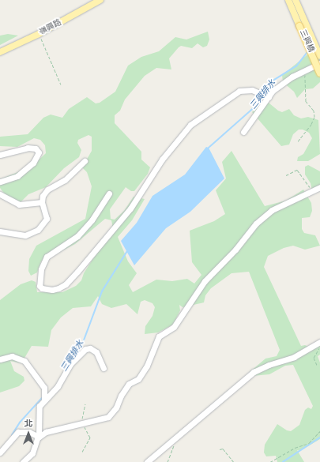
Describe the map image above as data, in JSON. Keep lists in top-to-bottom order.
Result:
{
  "streets": {
    "main road": ["嶺興路", "三興橋"]
  },
  "water": ["三興排水"],
  "north": "top"
}
